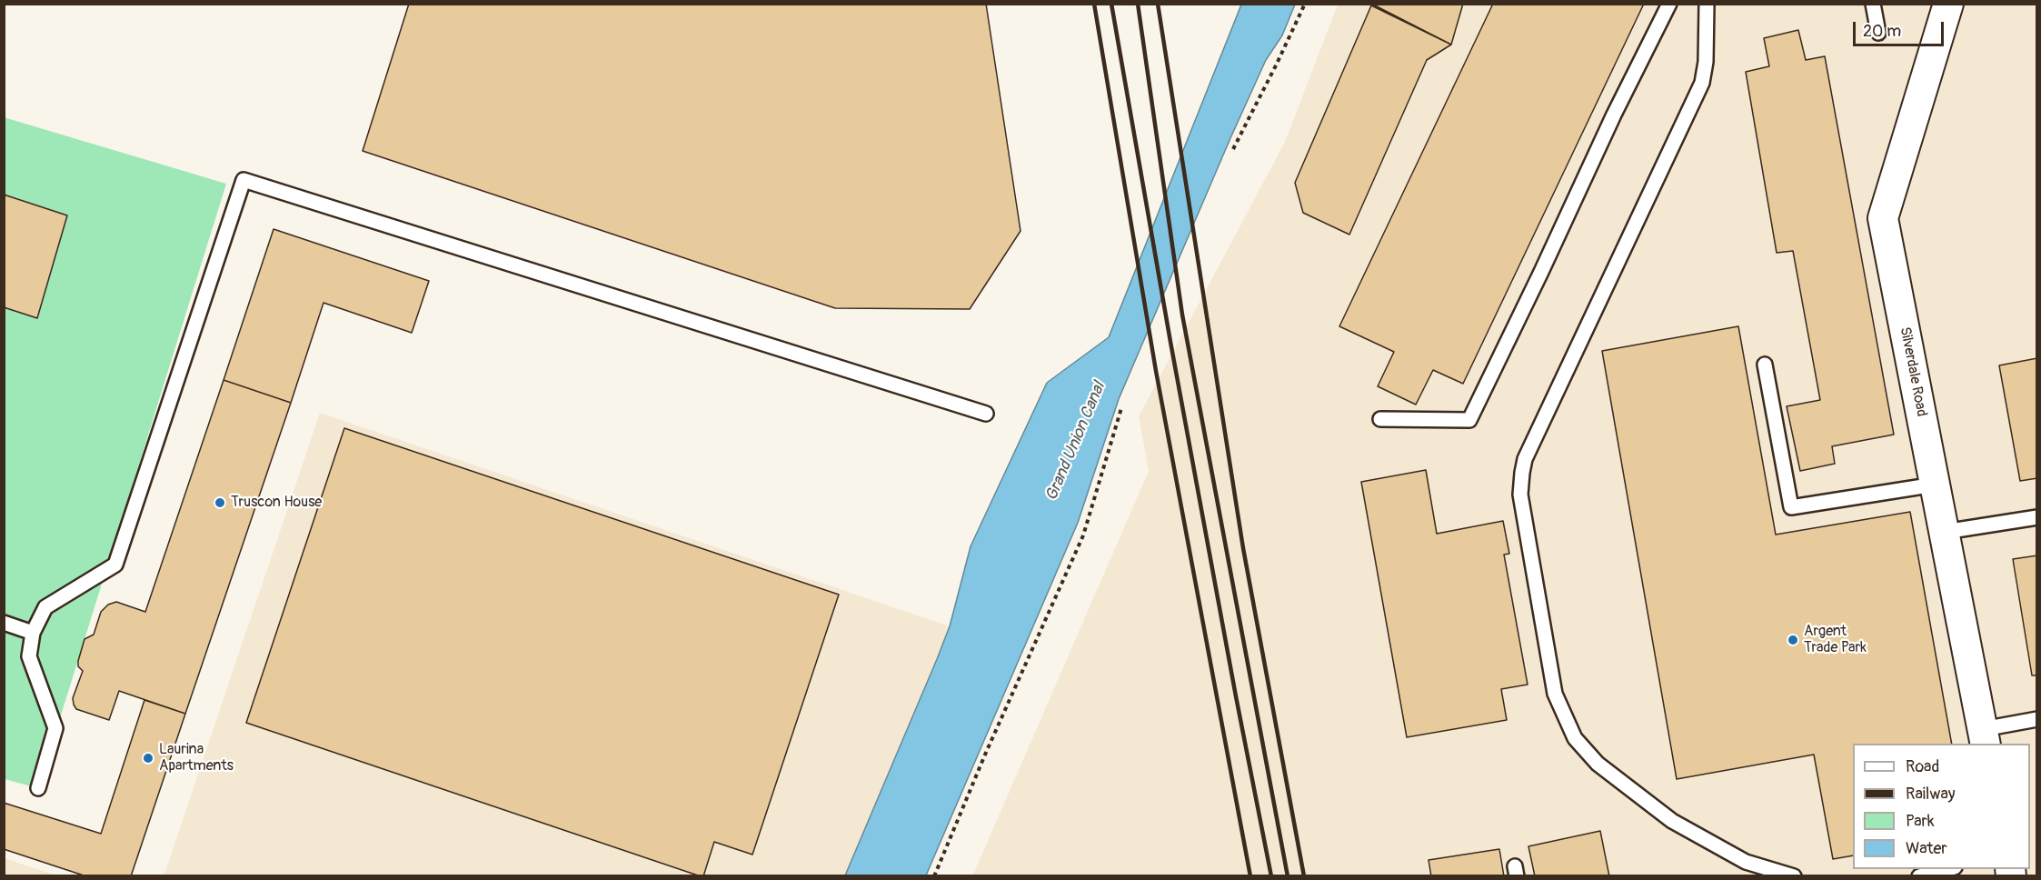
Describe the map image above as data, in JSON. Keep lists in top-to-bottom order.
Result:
{
  "streets": {
    "street": ["Silverdale Road"]
  },
  "water": ["Grand Union Canal"],
  "places": ["Truscon House", "Argent Trade Park", "Laurina Apartments"],
  "legend": [
    "Road",
    "Railway",
    "Park",
    "Water"
  ],
  "scale_bar": "20 m"
}
